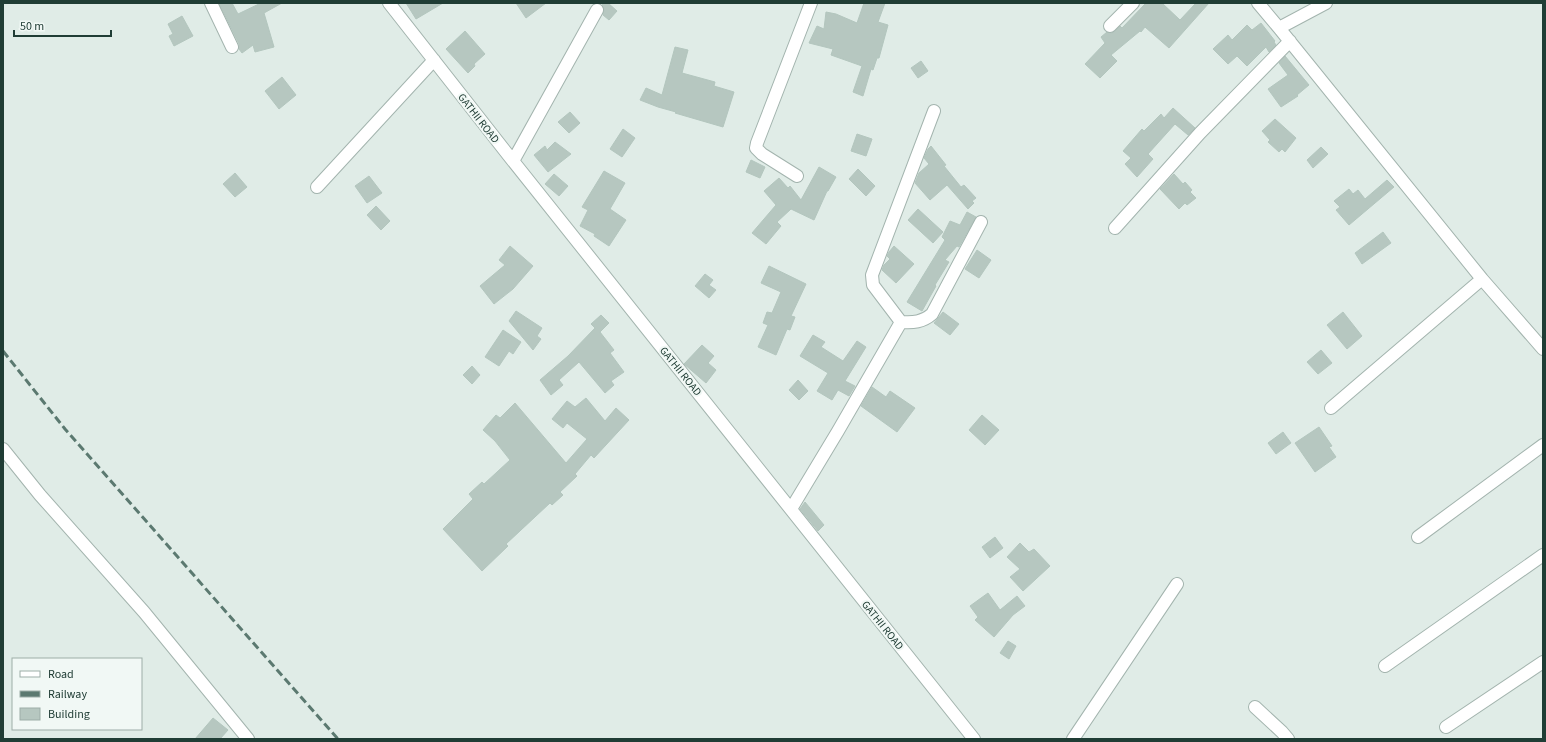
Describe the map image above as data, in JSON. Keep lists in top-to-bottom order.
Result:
{
  "streets": {
    "street": ["GATHII ROAD"]
  },
  "legend": ["Road", "Railway", "Building"],
  "scale_bar": "50 m"
}
